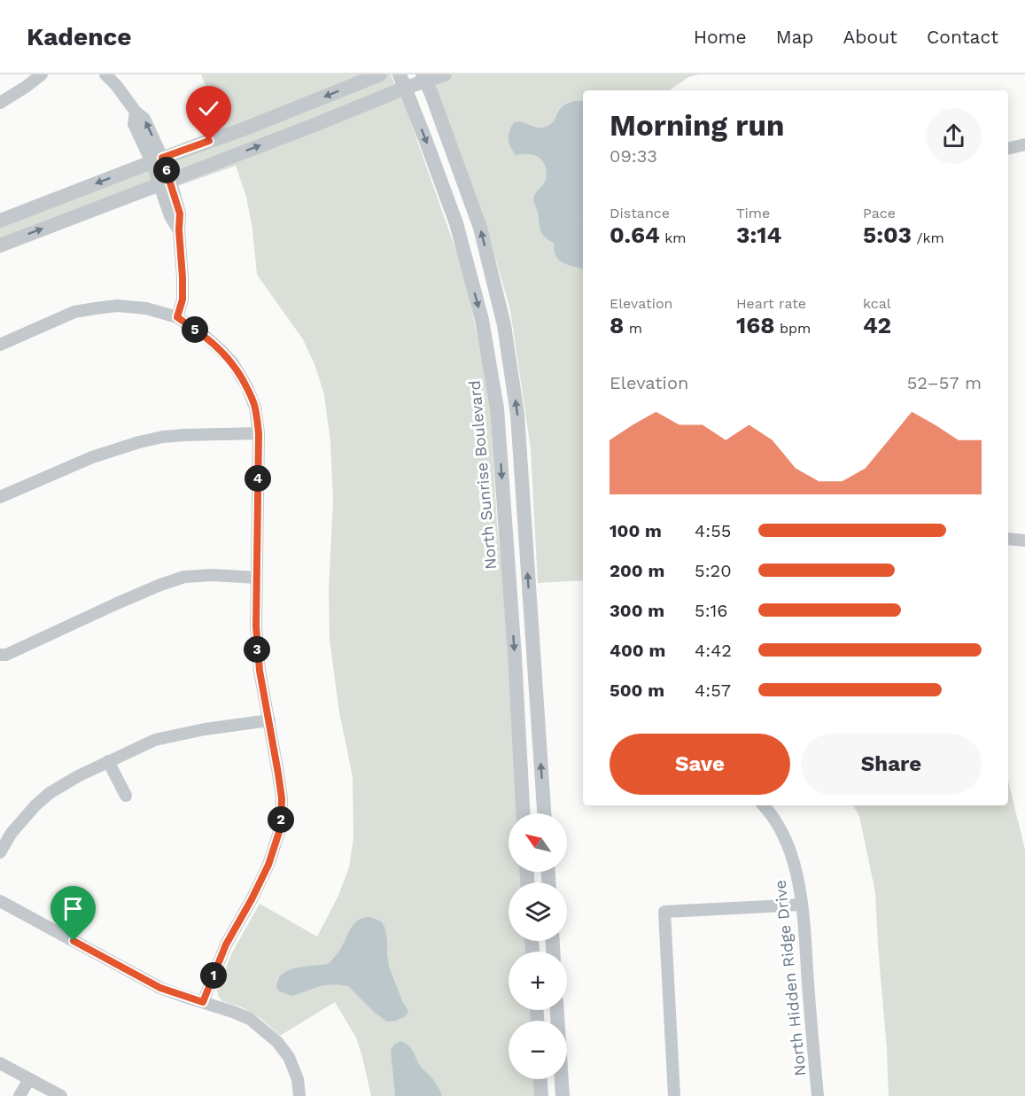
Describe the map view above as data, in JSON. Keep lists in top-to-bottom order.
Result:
{
  "streets": {
    "street": ["North Sunrise Boulevard", "North Hidden Ridge Drive"]
  },
  "north": "top left",
  "page": {
    "header": "Kadence",
    "nav": [
      "Home",
      "Map",
      "About",
      "Contact"
    ],
    "heading": ["Morning run", "09:33"],
    "pins": [
      "6",
      "5",
      "4",
      "3",
      "2",
      "1"
    ],
    "stats": [
      ["Distance", "0.64 km"],
      ["Time", "3:14"],
      ["Pace", "5:03 /km"],
      ["Elevation", "8 m"],
      ["Heart rate", "168 bpm"],
      ["kcal", "42"]
    ],
    "chart": ["Elevation", "52–57 m"],
    "list": [
      {
        "name": "100 m",
        "note": "4:55"
      },
      {
        "name": "200 m",
        "note": "5:20"
      },
      {
        "name": "300 m",
        "note": "5:16"
      },
      {
        "name": "400 m",
        "note": "4:42"
      },
      {
        "name": "500 m",
        "note": "4:57"
      }
    ],
    "buttons": ["Save", "Share"],
    "map_buttons": ["+", "−"]
  }
}
